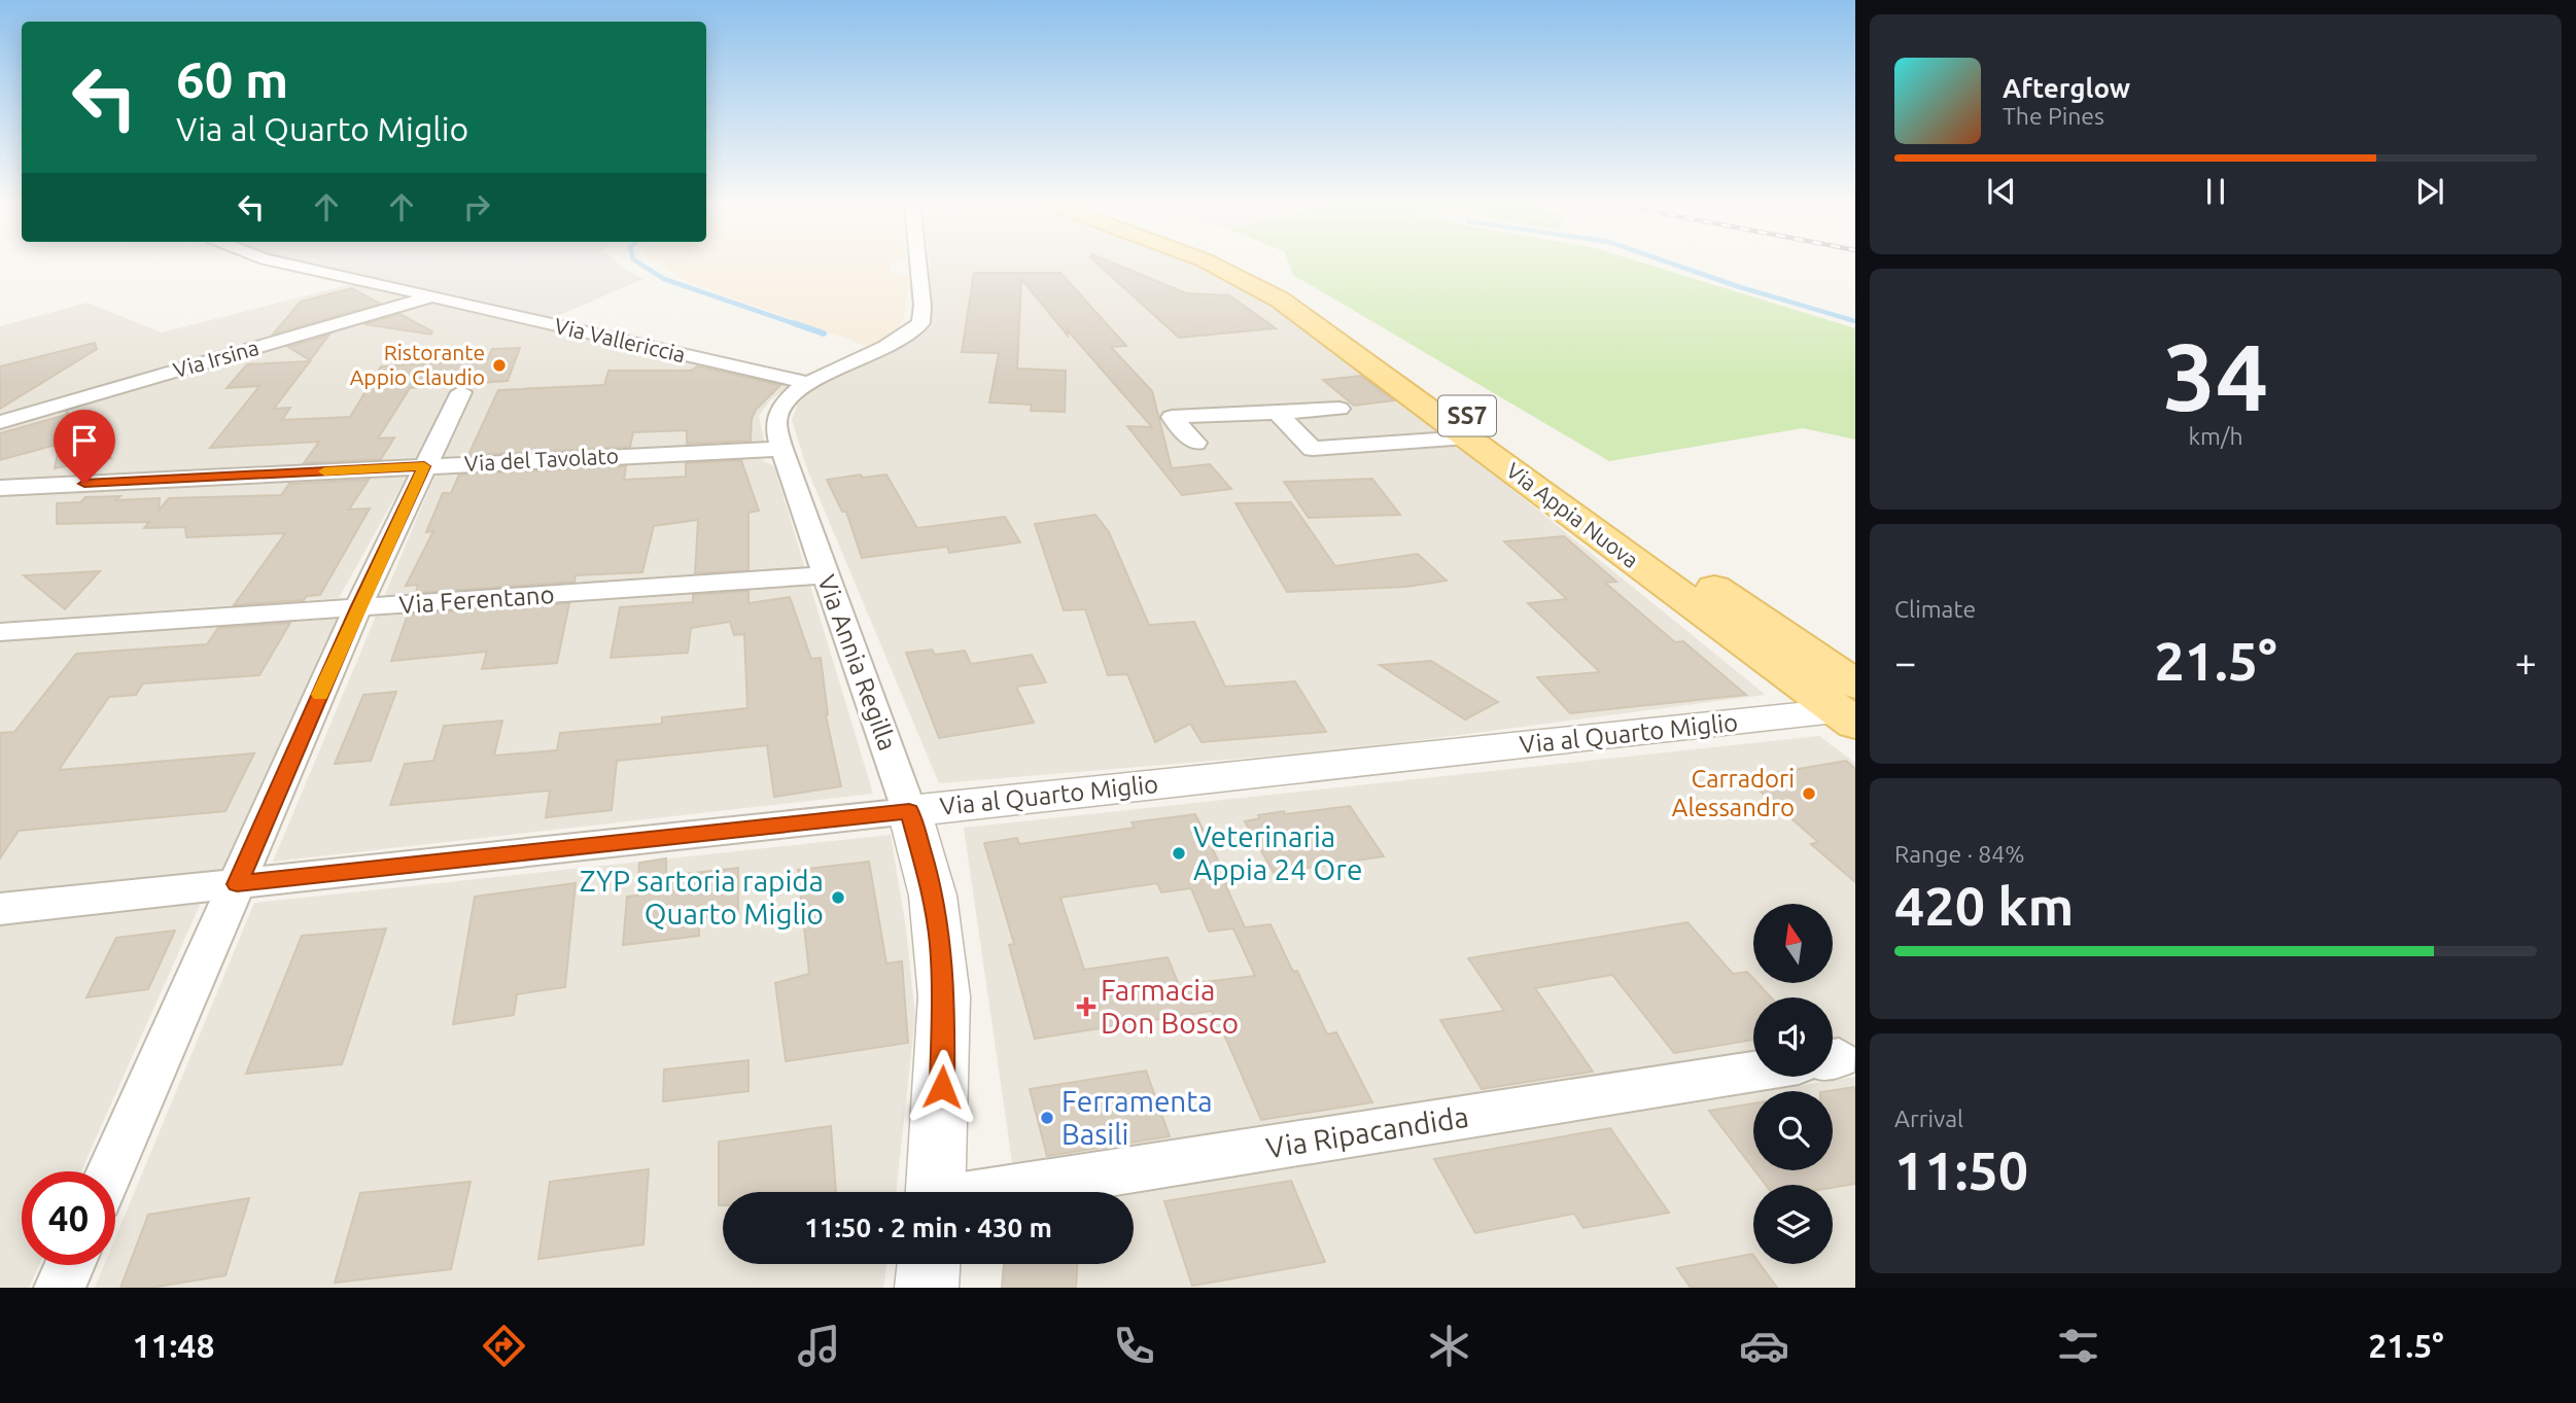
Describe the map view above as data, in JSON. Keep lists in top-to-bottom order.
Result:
{
  "streets": {
    "main road": ["SS7", "Via Appia Nuova"],
    "street": [
      "Via Vallericcia",
      "Via Irsina",
      "Via del Tavolato",
      "Via Ferentano",
      "Via Annia Regilla",
      "Via al Quarto Miglio",
      "Via Ripacandida"
    ]
  },
  "crossings": [
    ["Via Vallericcia", "Via Irsina"],
    ["Via Vallericcia", "Via Annia Regilla"],
    ["Via del Tavolato", "Via Annia Regilla"],
    ["Via Appia Nuova", "Via al Quarto Miglio"],
    ["Via Ferentano", "Via Annia Regilla"],
    ["Via Annia Regilla", "Via al Quarto Miglio"]
  ],
  "places": {
    "other": [
      "Ristorante Appio Claudio",
      "Carradori Alessandro",
      "Veterinaria Appia 24 Ore",
      "ZYP sartoria rapida Quarto Miglio",
      "Ferramenta Basili"
    ],
    "health": ["Farmacia Don Bosco"]
  },
  "north": "top",
  "page": {
    "turn": ["60 m", "Via al Quarto Miglio"],
    "song": ["Afterglow", "The Pines"],
    "tile": [
      ["34", "km/h"],
      "Climate",
      ["Range · 84%", "420 km"],
      ["Arrival", "11:50"]
    ],
    "heat": ["−", "21.5°", "+"],
    "limit": "40",
    "trip": "11:50 · 2 min · 430 m",
    "tabs": ["11:48", "21.5°"]
  }
}
